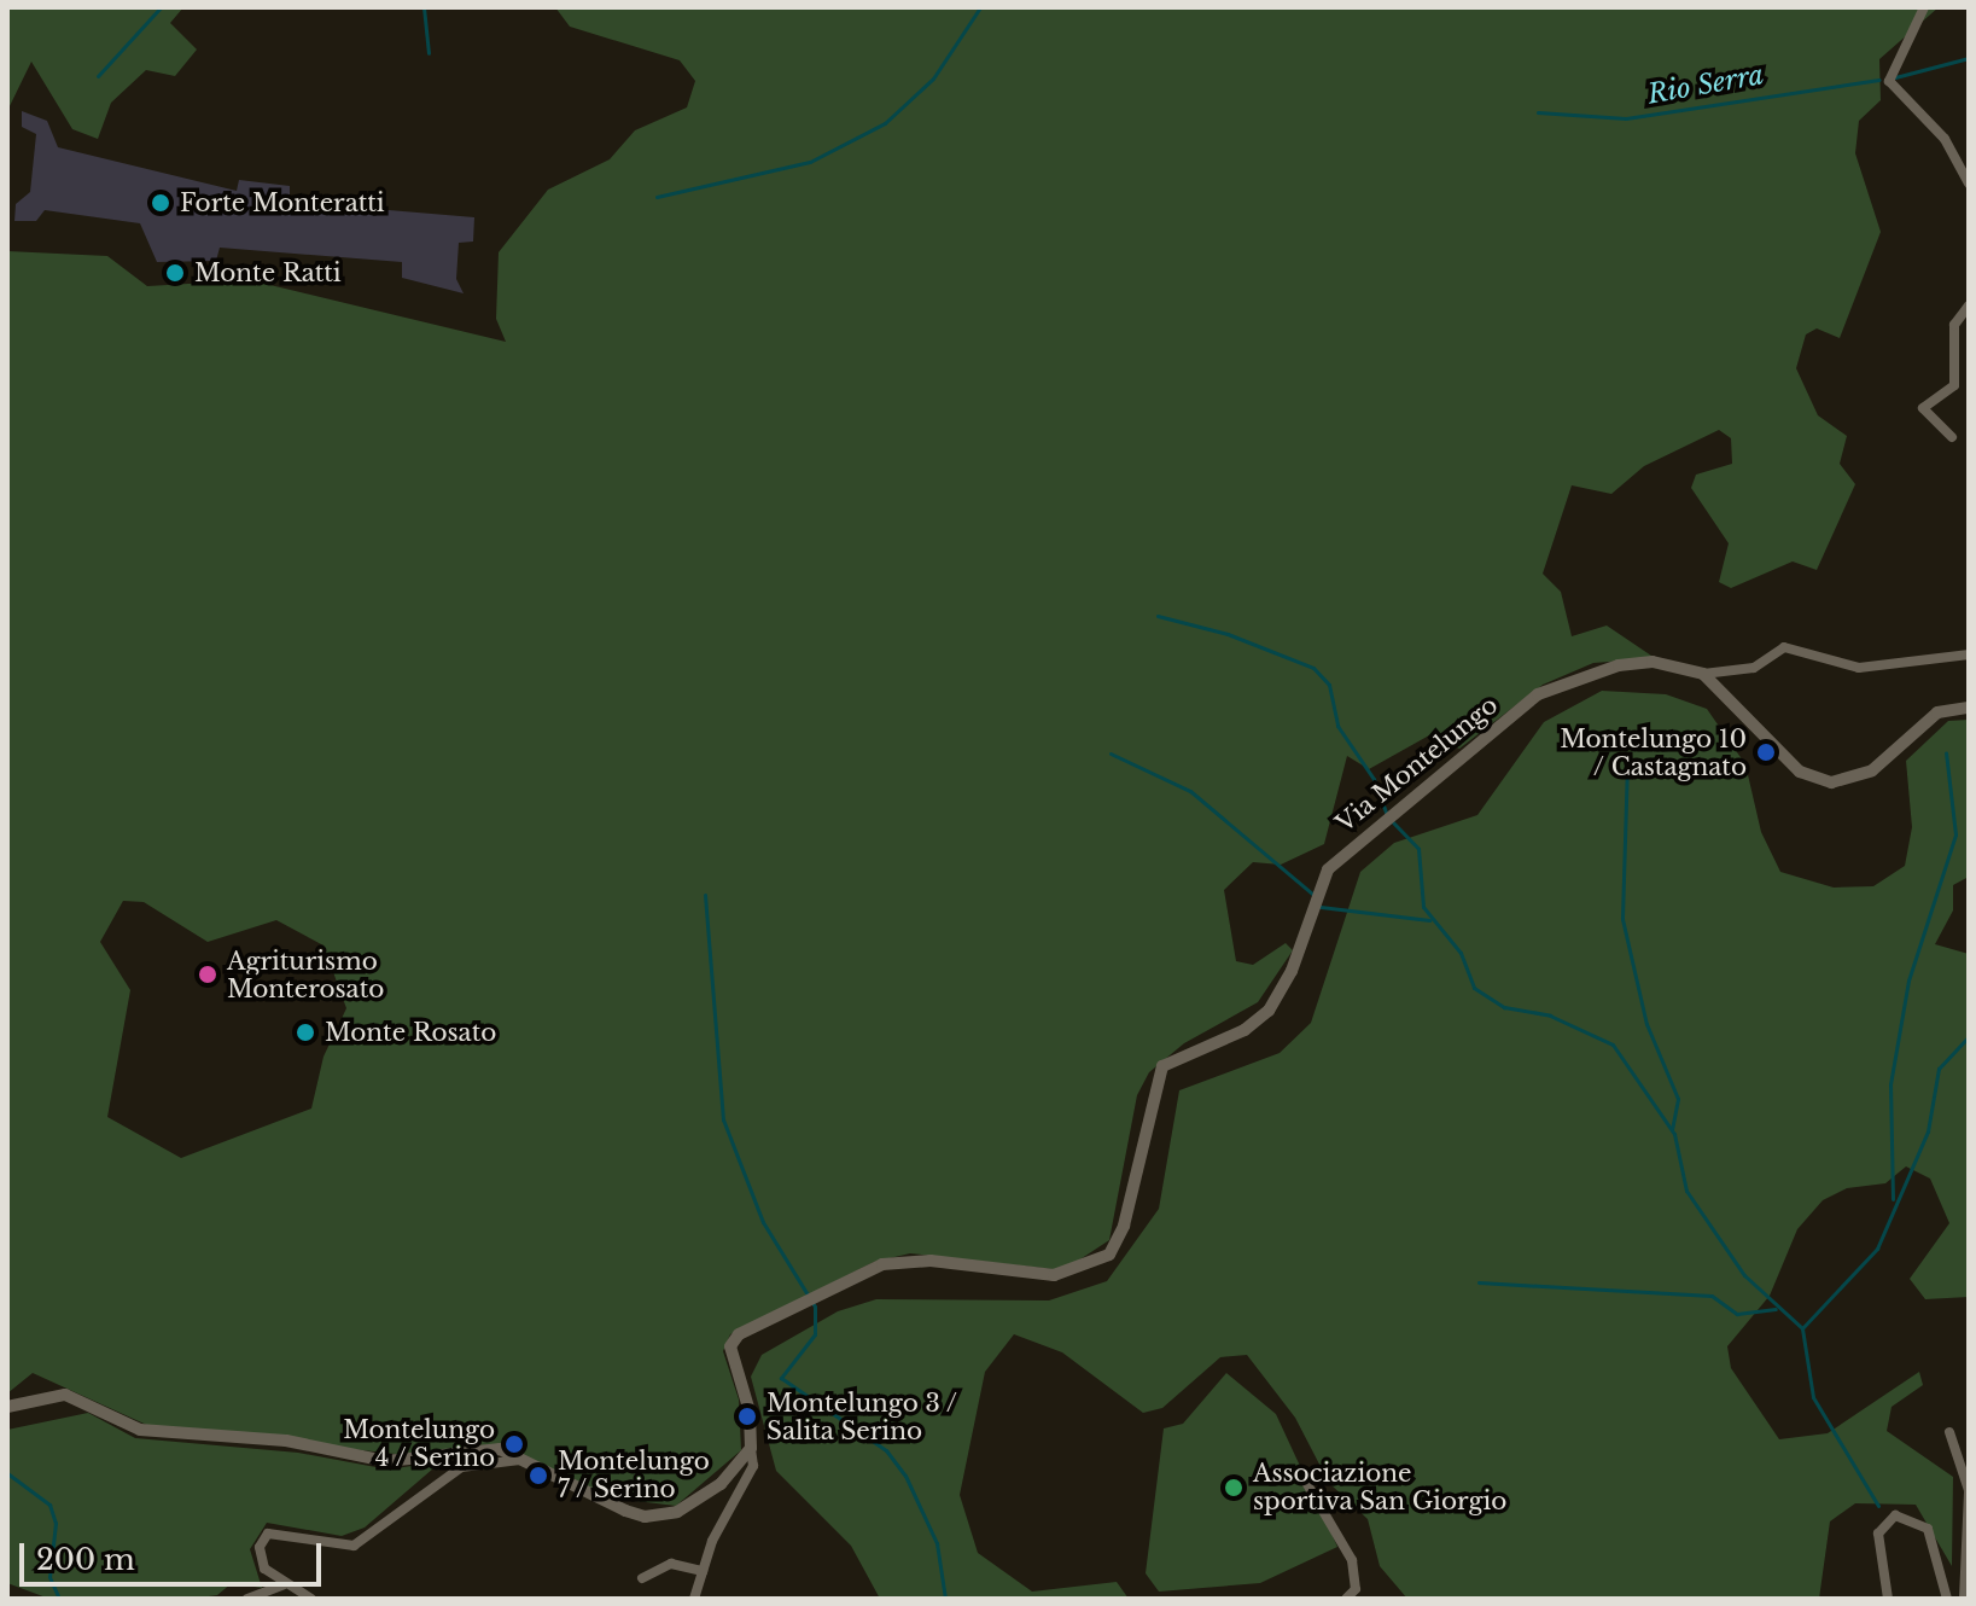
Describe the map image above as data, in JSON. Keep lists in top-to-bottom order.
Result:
{
  "streets": {
    "street": ["Via Montelungo"]
  },
  "water": ["Rio Serra"],
  "places": [
    "Forte Monteratti",
    "Monte Ratti",
    "Montelungo 10 / Castagnato",
    "Agriturismo Monterosato",
    "Monte Rosato",
    "Montelungo 3 / Salita Serino",
    "Montelungo 4 / Serino",
    "Montelungo 7 / Serino",
    "Associazione sportiva San Giorgio"
  ],
  "scale_bar": "200 m"
}
